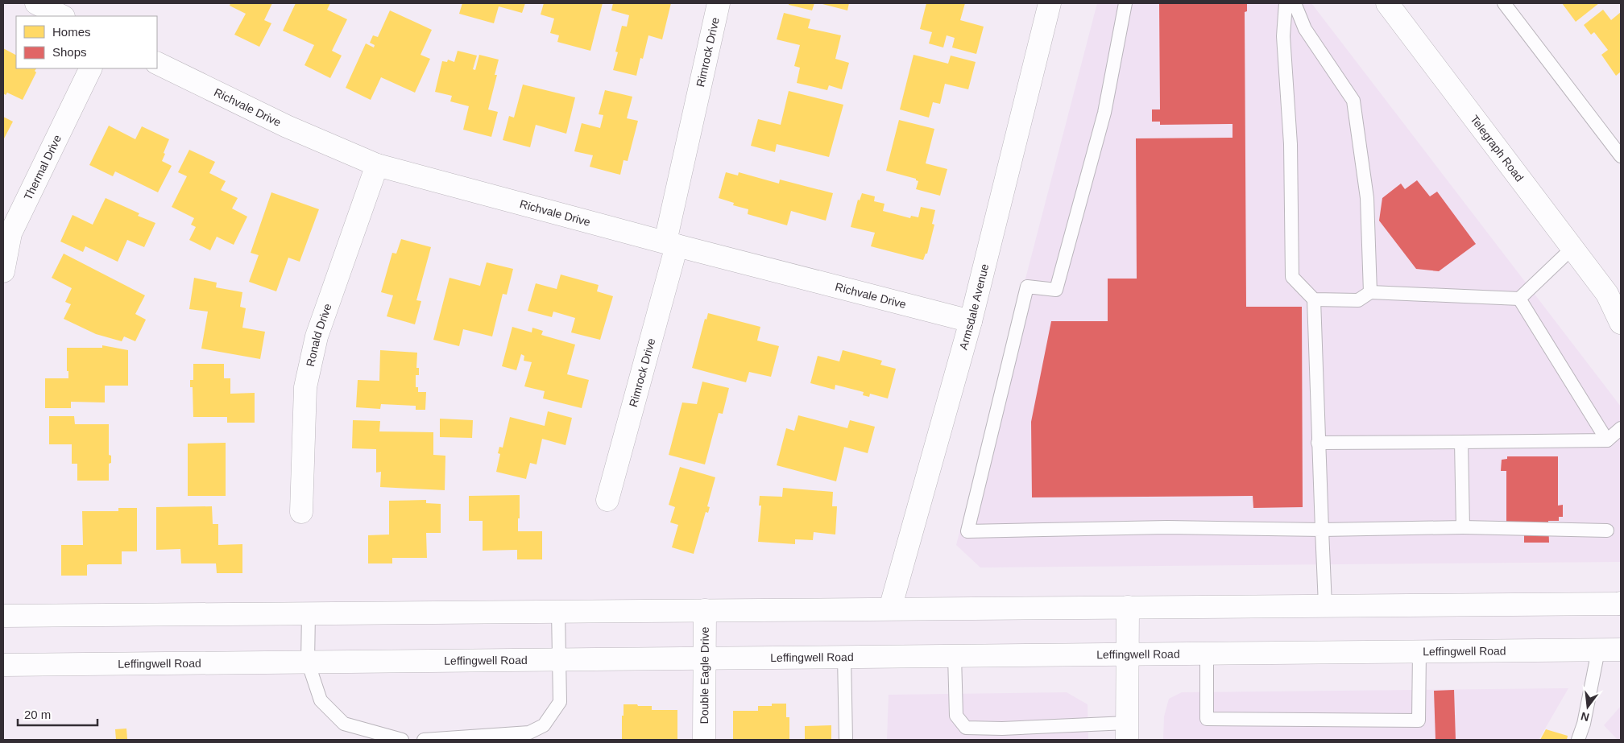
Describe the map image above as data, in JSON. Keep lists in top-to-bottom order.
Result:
{
  "streets": {
    "main road": [
      "Rimrock Drive",
      "Richvale Drive",
      "Telegraph Road",
      "Thermal Drive",
      "Armsdale Avenue",
      "Ronald Drive",
      "Leffingwell Road",
      "Double Eagle Drive"
    ]
  },
  "crossings": [
    ["Rimrock Drive", "Richvale Drive"],
    ["Richvale Drive", "Armsdale Avenue"],
    ["Richvale Drive", "Ronald Drive"],
    ["Leffingwell Road", "Double Eagle Drive"]
  ],
  "legend": ["Homes", "Shops"],
  "scale_bar": "20 m",
  "north": "bottom"
}
